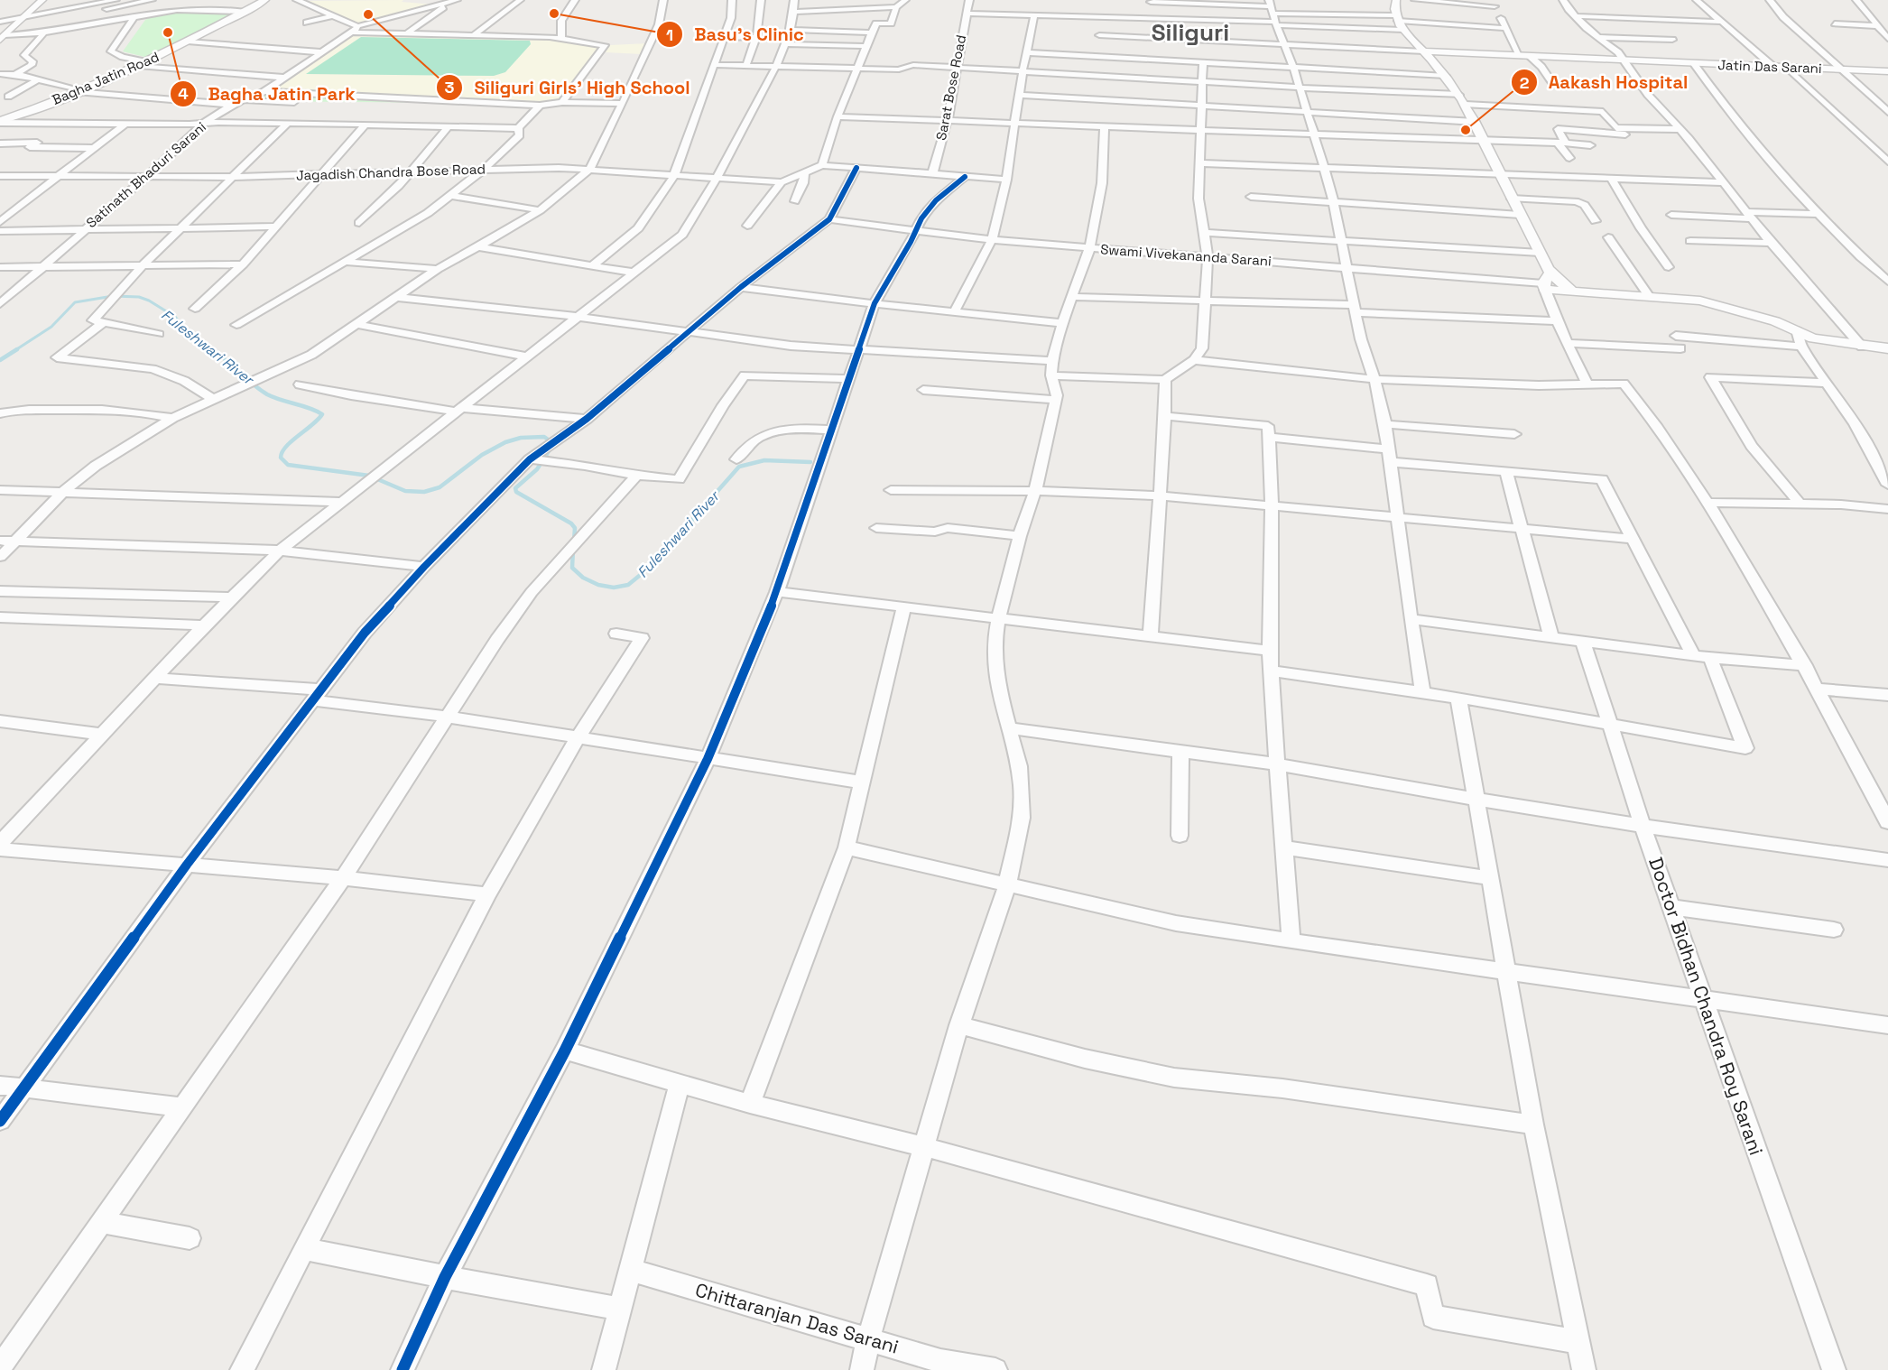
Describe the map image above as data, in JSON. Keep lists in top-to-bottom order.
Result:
{
  "streets": {
    "street": [
      "Jatin Das Sarani",
      "Bagha Jatin Road",
      "Sarat Bose Road",
      "Jagadish Chandra Bose Road",
      "Satinath Bhaduri Sarani",
      "Swami Vivekananda Sarani",
      "Doctor Bidhan Chandra Roy Sarani",
      "Chittaranjan Das Sarani"
    ]
  },
  "crossings": [
    ["Jagadish Chandra Bose Road", "Satinath Bhaduri Sarani"]
  ],
  "districts": ["Siliguri"],
  "water": ["Fuleshwari River"],
  "places": [
    "Basu's Clinic",
    "Siliguri Girls' High School",
    "Bagha Jatin Park",
    "Aakash Hospital"
  ]
}
